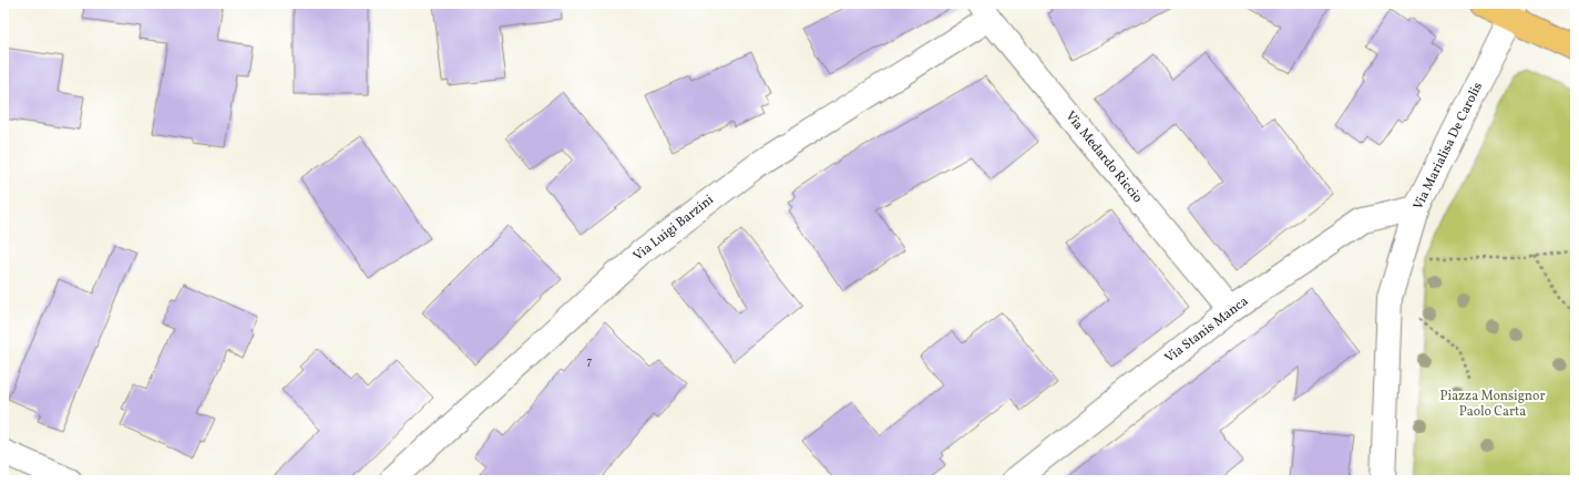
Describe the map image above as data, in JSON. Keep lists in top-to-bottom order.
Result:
{
  "streets": {
    "street": [
      "Via Marialisa De Carolis",
      "Via Medardo Riccio",
      "Via Luigi Barzini",
      "Via Stanis Manca"
    ]
  },
  "crossings": [
    ["Via Marialisa De Carolis", "Via Stanis Manca"],
    ["Via Medardo Riccio", "Via Luigi Barzini"],
    ["Via Medardo Riccio", "Via Stanis Manca"]
  ],
  "parks": ["Piazza Monsignor Paolo Carta"],
  "house_numbers": ["7"]
}
